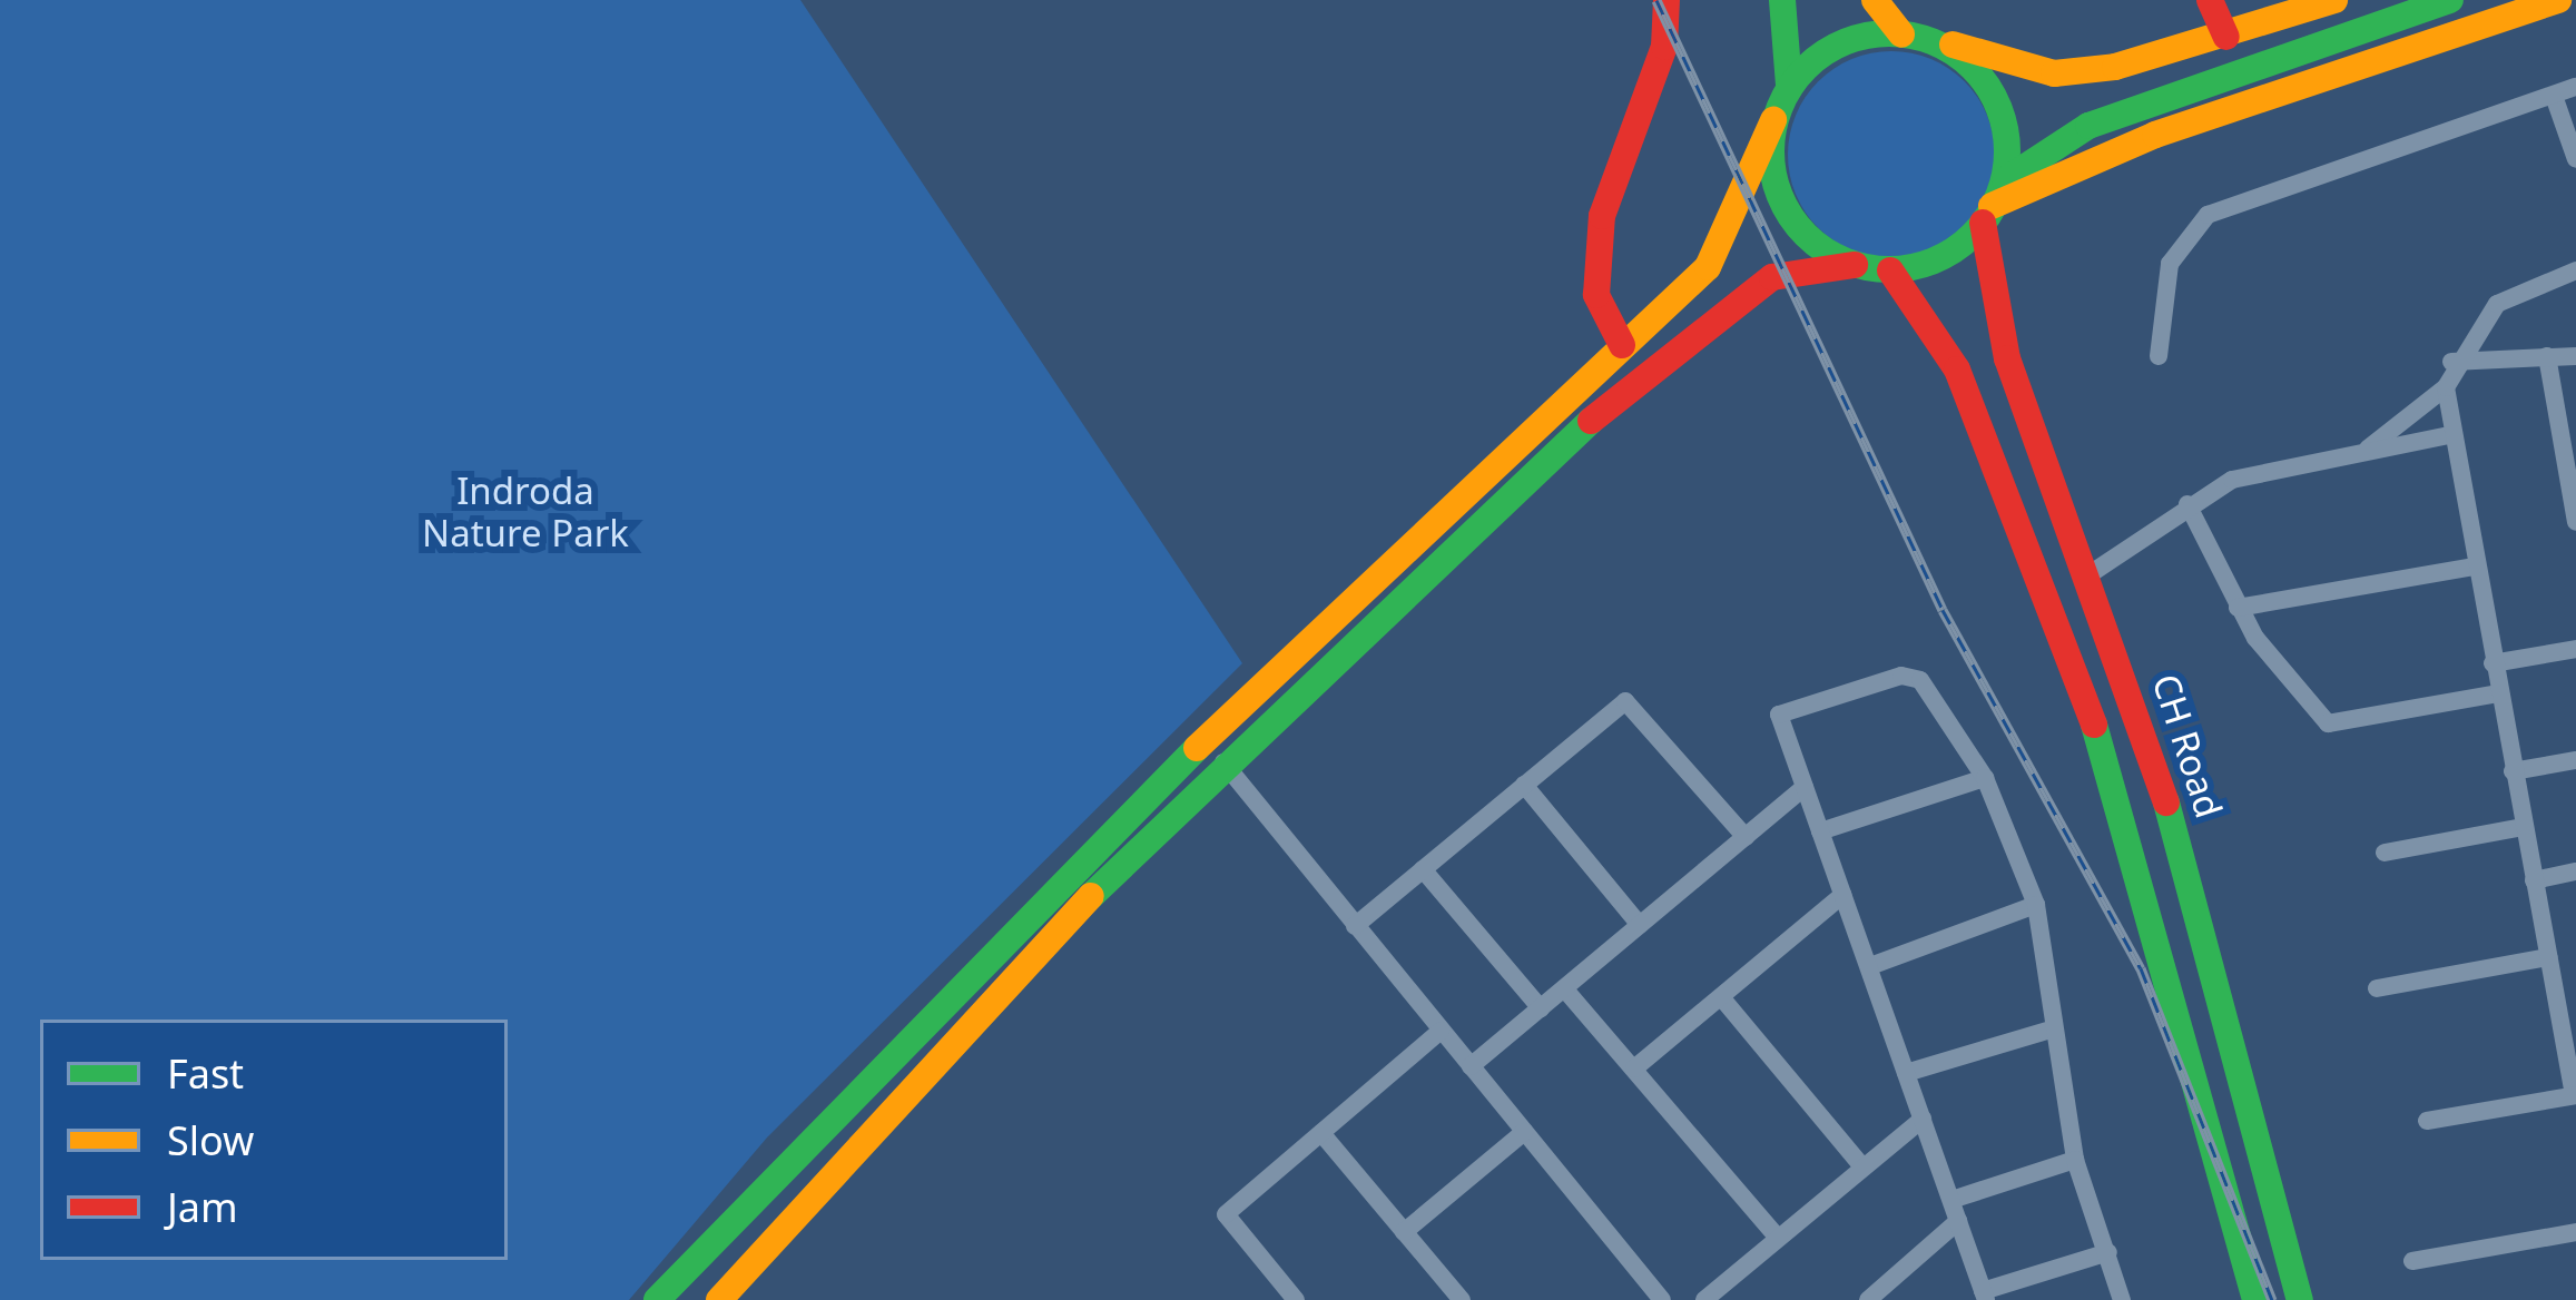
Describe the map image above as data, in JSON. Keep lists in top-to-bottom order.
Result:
{
  "streets": {
    "main road": ["CH Road"]
  },
  "parks": ["Indroda Nature Park"],
  "legend": ["Fast", "Slow", "Jam"]
}
